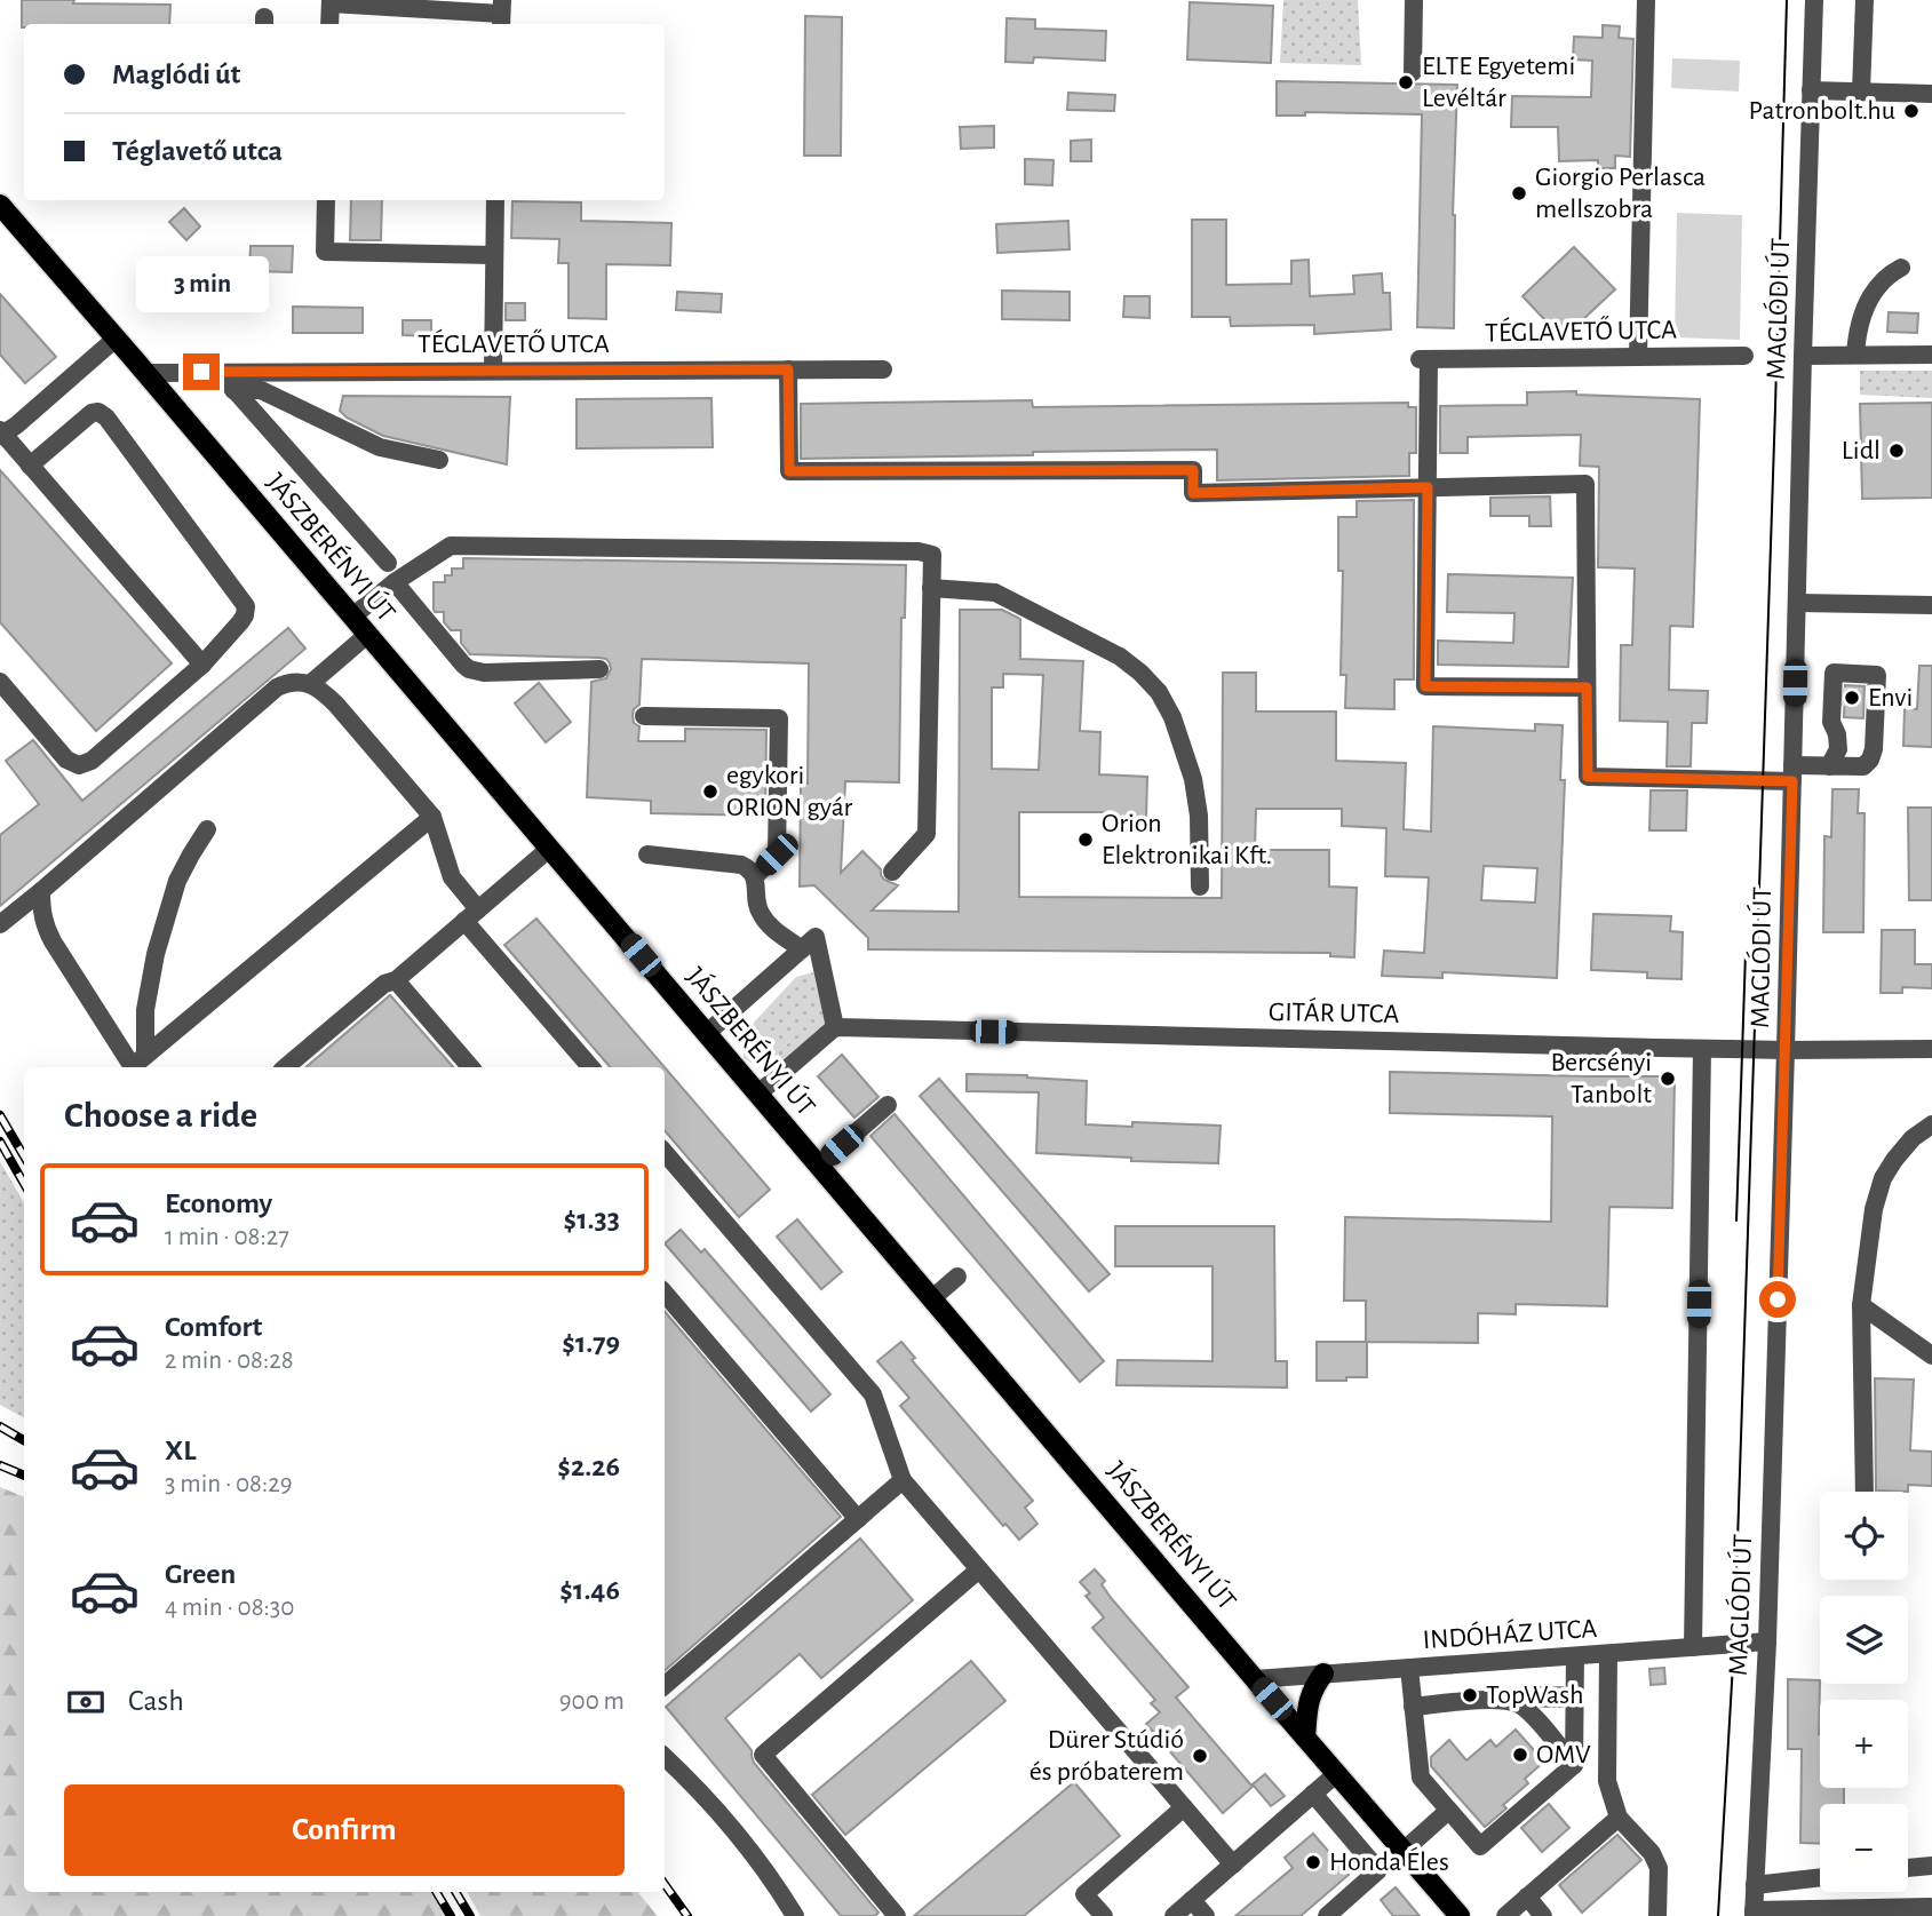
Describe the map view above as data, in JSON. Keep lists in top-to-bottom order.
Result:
{
  "streets": {
    "main road": ["JÁSZBERÉNYI ÚT"],
    "street": [
      "MAGLÓDI ÚT",
      "TÉGLAVETŐ UTCA",
      "GITÁR UTCA",
      "INDÓHÁZ UTCA"
    ]
  },
  "crossings": [
    ["MAGLÓDI ÚT", "GITÁR UTCA"],
    ["MAGLÓDI ÚT", "INDÓHÁZ UTCA"],
    ["TÉGLAVETŐ UTCA", "JÁSZBERÉNYI ÚT"],
    ["JÁSZBERÉNYI ÚT", "INDÓHÁZ UTCA"]
  ],
  "places": [
    "ELTE Egyetemi Levéltár",
    "Patronbolt.hu",
    "Giorgio Perlasca mellszobra",
    "Lidl",
    "Envi",
    "egykori ORION gyár",
    "Orion Elektronikai Kft.",
    "Bercsényi Tanbolt",
    "TopWash",
    "OMV",
    "Dürer Stúdió és próbaterem",
    "Honda Éles"
  ],
  "page": {
    "banner": ["Maglódi út", "Téglavető utca"],
    "bubble": "3 min",
    "heading": "Choose a ride",
    "list": [
      {
        "name": "Economy",
        "note": "1 min · 08:27",
        "value": "$1.33"
      },
      {
        "name": "Comfort",
        "note": "2 min · 08:28",
        "value": "$1.79"
      },
      {
        "name": "XL",
        "note": "3 min · 08:29",
        "value": "$2.26"
      },
      {
        "name": "Green",
        "note": "4 min · 08:30",
        "value": "$1.46"
      }
    ],
    "map_buttons": ["+", "−"],
    "pay": ["Cash", "900 m"],
    "buttons": "Confirm"
  }
}
